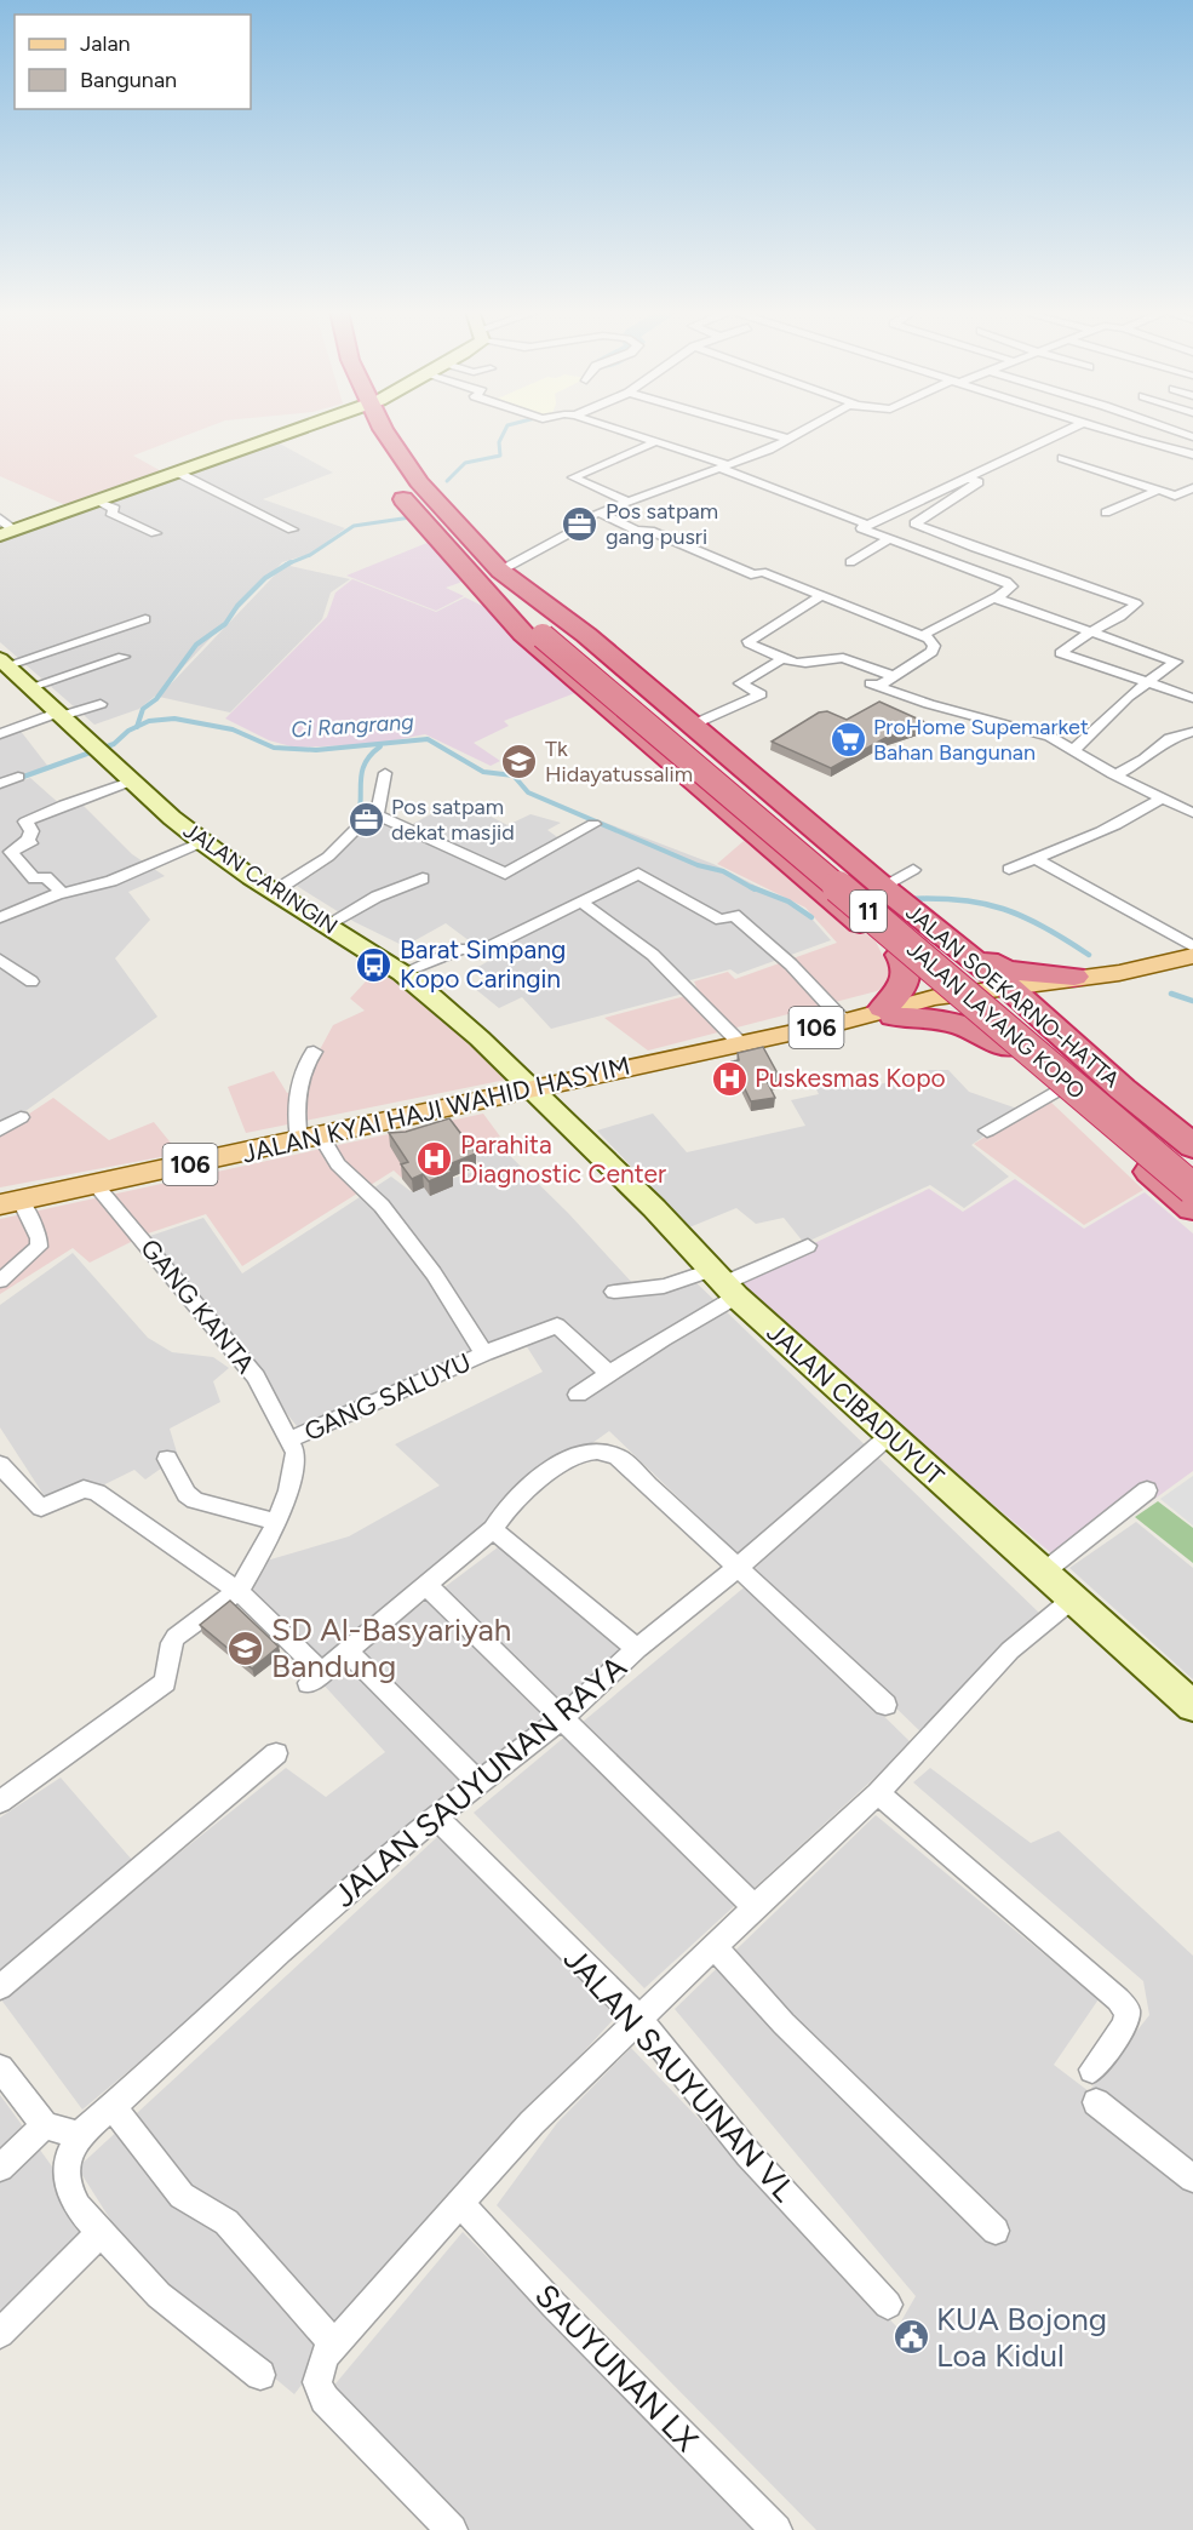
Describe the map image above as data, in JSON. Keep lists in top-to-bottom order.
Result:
{
  "streets": {
    "highway": ["11", "JALAN SOEKARNO-HATTA", "JALAN LAYANG KOPO"],
    "main road": ["106", "JALAN KYAI HAJI WAHID HASYIM"],
    "street": [
      "JALAN CARINGIN",
      "GANG KANTA",
      "GANG SALUYU",
      "JALAN CIBADUYUT",
      "JALAN SAUYUNAN RAYA",
      "JALAN SAUYUNAN VL",
      "SAUYUNAN LX"
    ]
  },
  "crossings": [
    ["JALAN CARINGIN", "JALAN KYAI HAJI WAHID HASYIM"],
    ["JALAN CARINGIN", "JALAN CIBADUYUT"],
    ["JALAN SOEKARNO-HATTA", "JALAN LAYANG KOPO"],
    ["JALAN SOEKARNO-HATTA", "JALAN KYAI HAJI WAHID HASYIM"],
    ["JALAN KYAI HAJI WAHID HASYIM", "GANG KANTA"],
    ["JALAN KYAI HAJI WAHID HASYIM", "JALAN CIBADUYUT"],
    ["GANG KANTA", "GANG SALUYU"],
    ["JALAN CIBADUYUT", "JALAN SAUYUNAN RAYA"],
    ["JALAN SAUYUNAN RAYA", "JALAN SAUYUNAN VL"]
  ],
  "water": ["Ci Rangrang"],
  "places": {
    "office": ["Pos satpam gang pusri", "Pos satpam dekat masjid"],
    "supermarket": ["ProHome Supemarket Bahan Bangunan"],
    "school or university": ["Tk Hidayatussalim", "SD Al-Basyariyah Bandung"],
    "bus stop": ["Barat Simpang Kopo Caringin"],
    "hospital": ["Puskesmas Kopo", "Parahita Diagnostic Center"],
    "public building": ["KUA Bojong Loa Kidul"]
  },
  "legend": ["Jalan", "Bangunan"]
}
